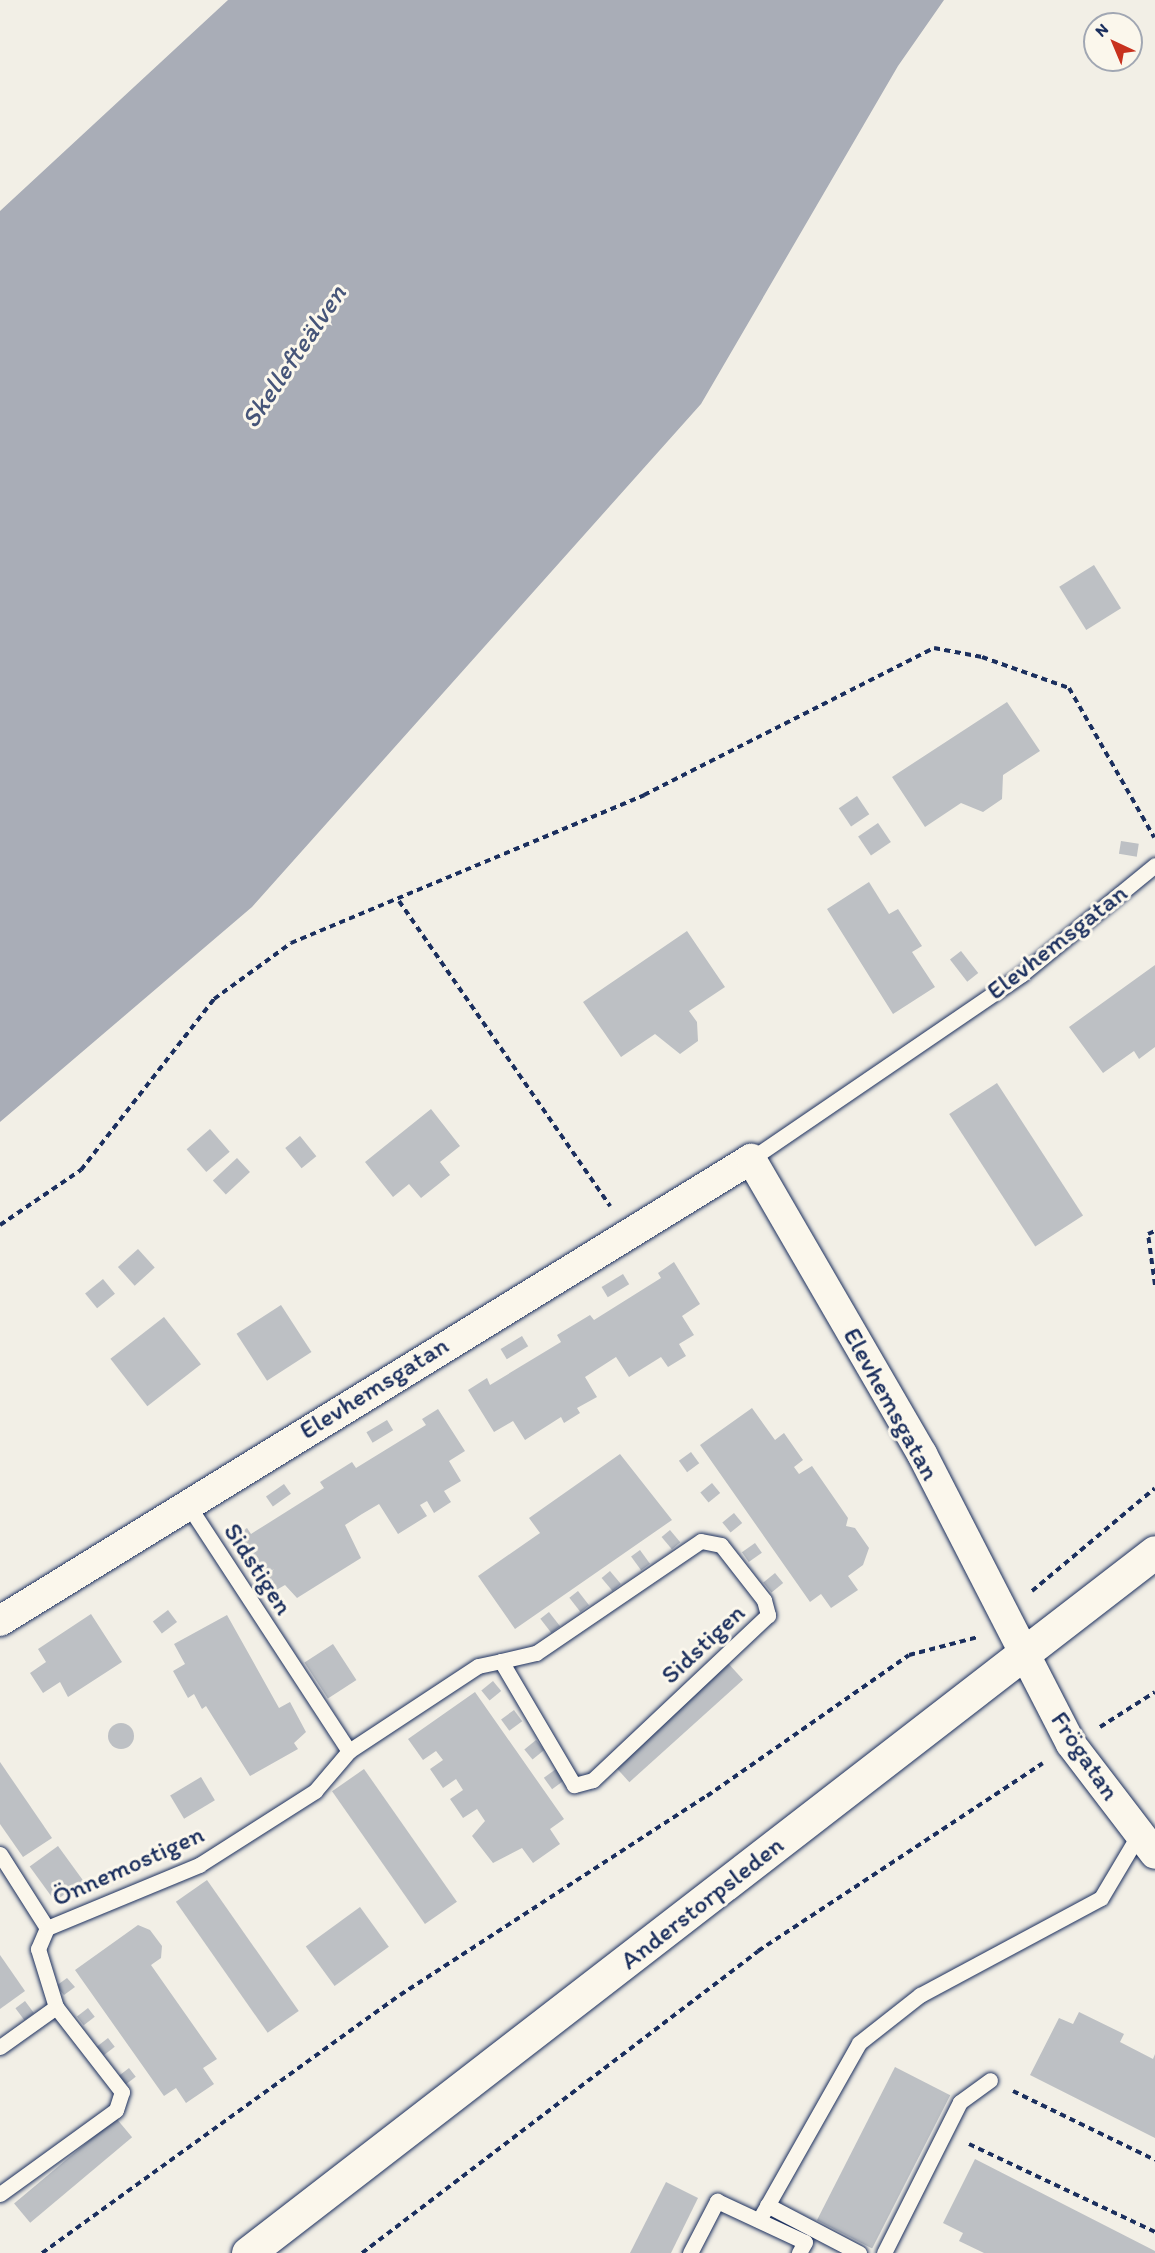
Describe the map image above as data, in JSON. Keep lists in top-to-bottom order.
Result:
{
  "streets": {
    "main road": ["Anderstorpsleden"],
    "street": ["Elevhemsgatan", "Frögatan"],
    "lane": ["Sidstigen", "Önnemostigen"]
  },
  "crossings": [
    ["Elevhemsgatan", "Sidstigen"],
    ["Elevhemsgatan", "Frögatan"],
    ["Elevhemsgatan", "Anderstorpsleden"],
    ["Sidstigen", "Önnemostigen"],
    ["Frögatan", "Anderstorpsleden"]
  ],
  "water": ["Skellefteälven"],
  "north": "top left"
}
